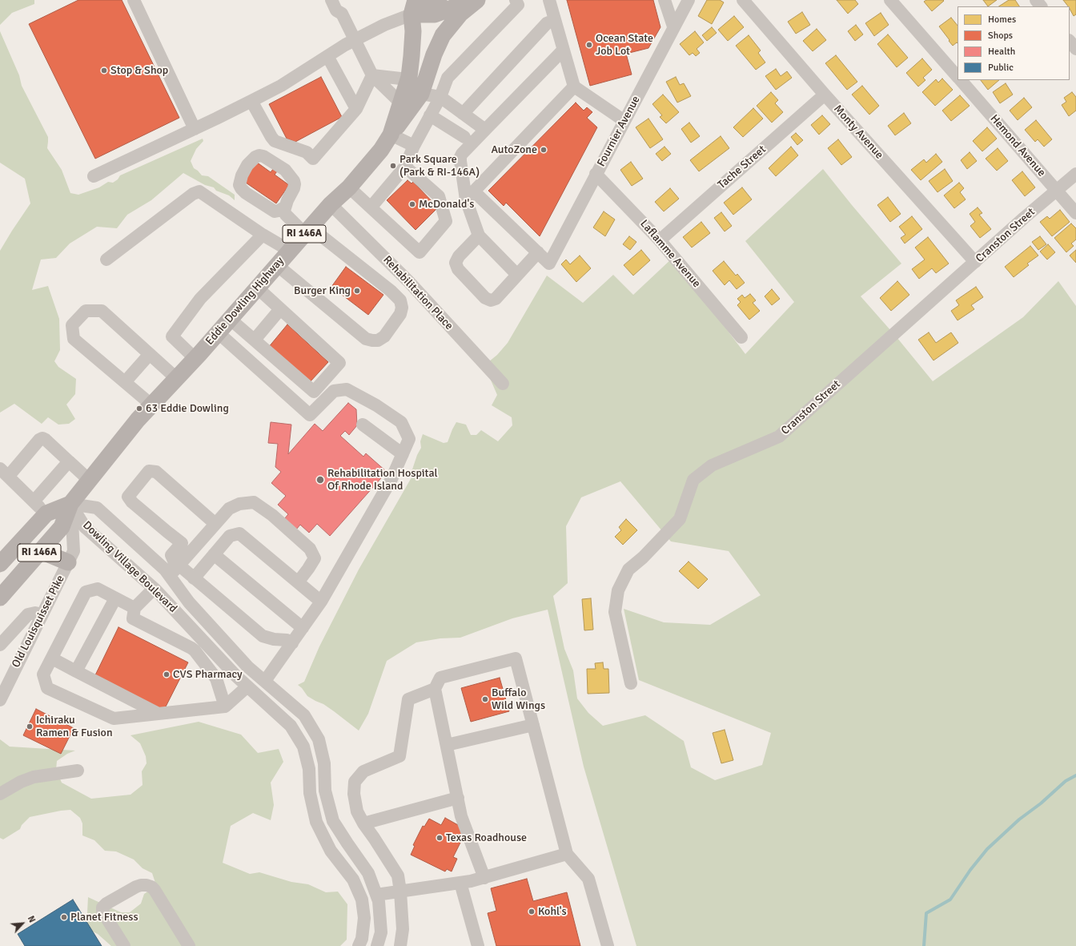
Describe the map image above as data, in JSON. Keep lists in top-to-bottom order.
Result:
{
  "streets": {
    "main road": ["RI 146A", "Eddie Dowling Highway"],
    "street": [
      "Fournier Avenue",
      "Monty Avenue",
      "Hemond Avenue",
      "Tache Street",
      "Cranston Street",
      "Laflamme Avenue",
      "Rehabilitation Place",
      "Dowling Village Boulevard",
      "Old Louisquisset Pike"
    ]
  },
  "crossings": [
    ["Fournier Avenue", "Laflamme Avenue"],
    ["Monty Avenue", "Tache Street"],
    ["Monty Avenue", "Cranston Street"],
    ["Hemond Avenue", "Cranston Street"],
    ["Tache Street", "Laflamme Avenue"],
    ["RI 146A", "Eddie Dowling Highway"],
    ["Rehabilitation Place", "Eddie Dowling Highway"],
    ["Eddie Dowling Highway", "Dowling Village Boulevard"],
    ["Eddie Dowling Highway", "Old Louisquisset Pike"],
    ["Dowling Village Boulevard", "Old Louisquisset Pike"]
  ],
  "places": [
    "Ocean State Job Lot",
    "Stop & Shop",
    "AutoZone",
    "Park Square (Park & RI-146A)",
    "McDonald's",
    "Burger King",
    "63 Eddie Dowling",
    "Rehabilitation Hospital Of Rhode Island",
    "CVS Pharmacy",
    "Buffalo Wild Wings",
    "Ichiraku Ramen & Fusion",
    "Texas Roadhouse",
    "Kohl's",
    "Planet Fitness"
  ],
  "legend": [
    "Homes",
    "Shops",
    "Health",
    "Public"
  ],
  "north": "top right"
}
